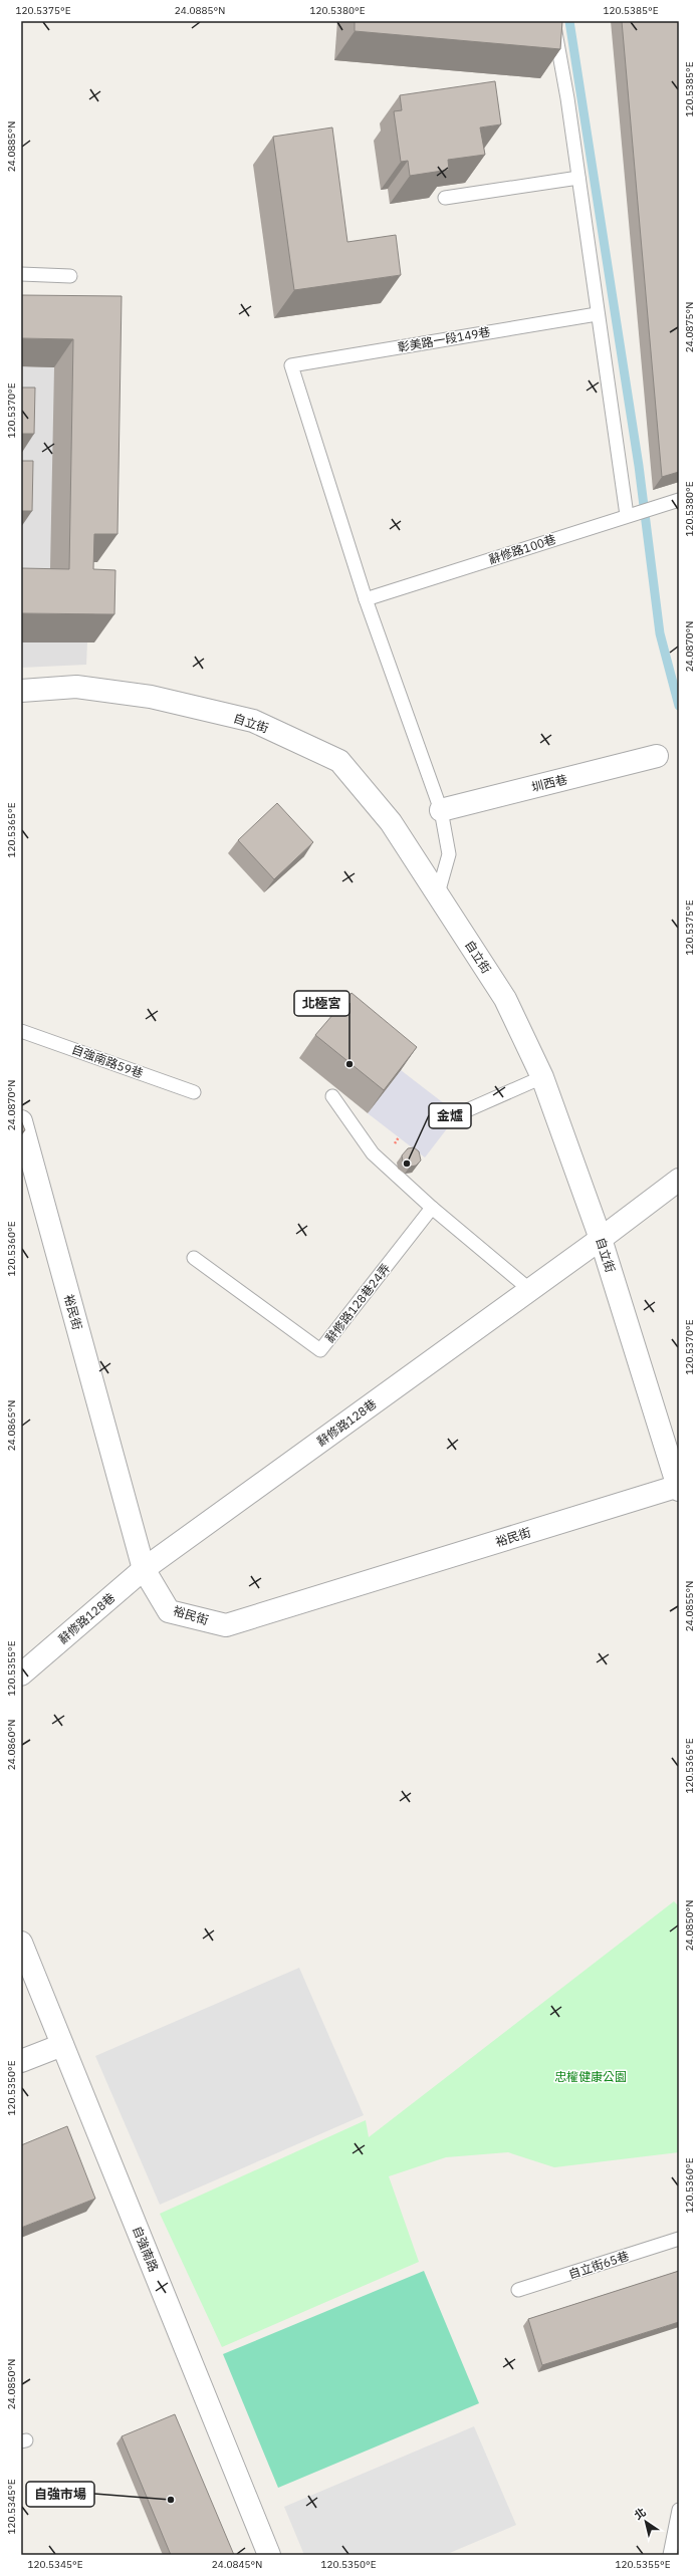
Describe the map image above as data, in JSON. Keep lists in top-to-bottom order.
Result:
{
  "streets": {
    "street": [
      "自立街",
      "圳西巷",
      "裕民街",
      "辭修路128巷",
      "自強南路"
    ],
    "lane": [
      "彰美路一段149巷",
      "辭修路100巷",
      "自強南路59巷",
      "辭修路128巷24弄",
      "自立街65巷"
    ]
  },
  "crossings": [
    ["彰美路一段149巷", "辭修路100巷"],
    ["自立街", "裕民街"],
    ["自立街", "辭修路128巷"],
    ["裕民街", "辭修路128巷"]
  ],
  "parks": ["忠權健康公園"],
  "places": ["北極宮", "金爐", "自強市場"],
  "north": "top left",
  "coordinates": [
    "120.5375°E",
    "24.0885°N",
    "120.5380°E",
    "120.5385°E",
    "24.0875°N",
    "120.5370°E",
    "24.0870°N",
    "120.5365°E",
    "120.5360°E",
    "24.0865°N",
    "24.0855°N",
    "120.5355°E",
    "24.0860°N",
    "24.0850°N",
    "120.5350°E",
    "120.5345°E",
    "24.0845°N"
  ]
}
